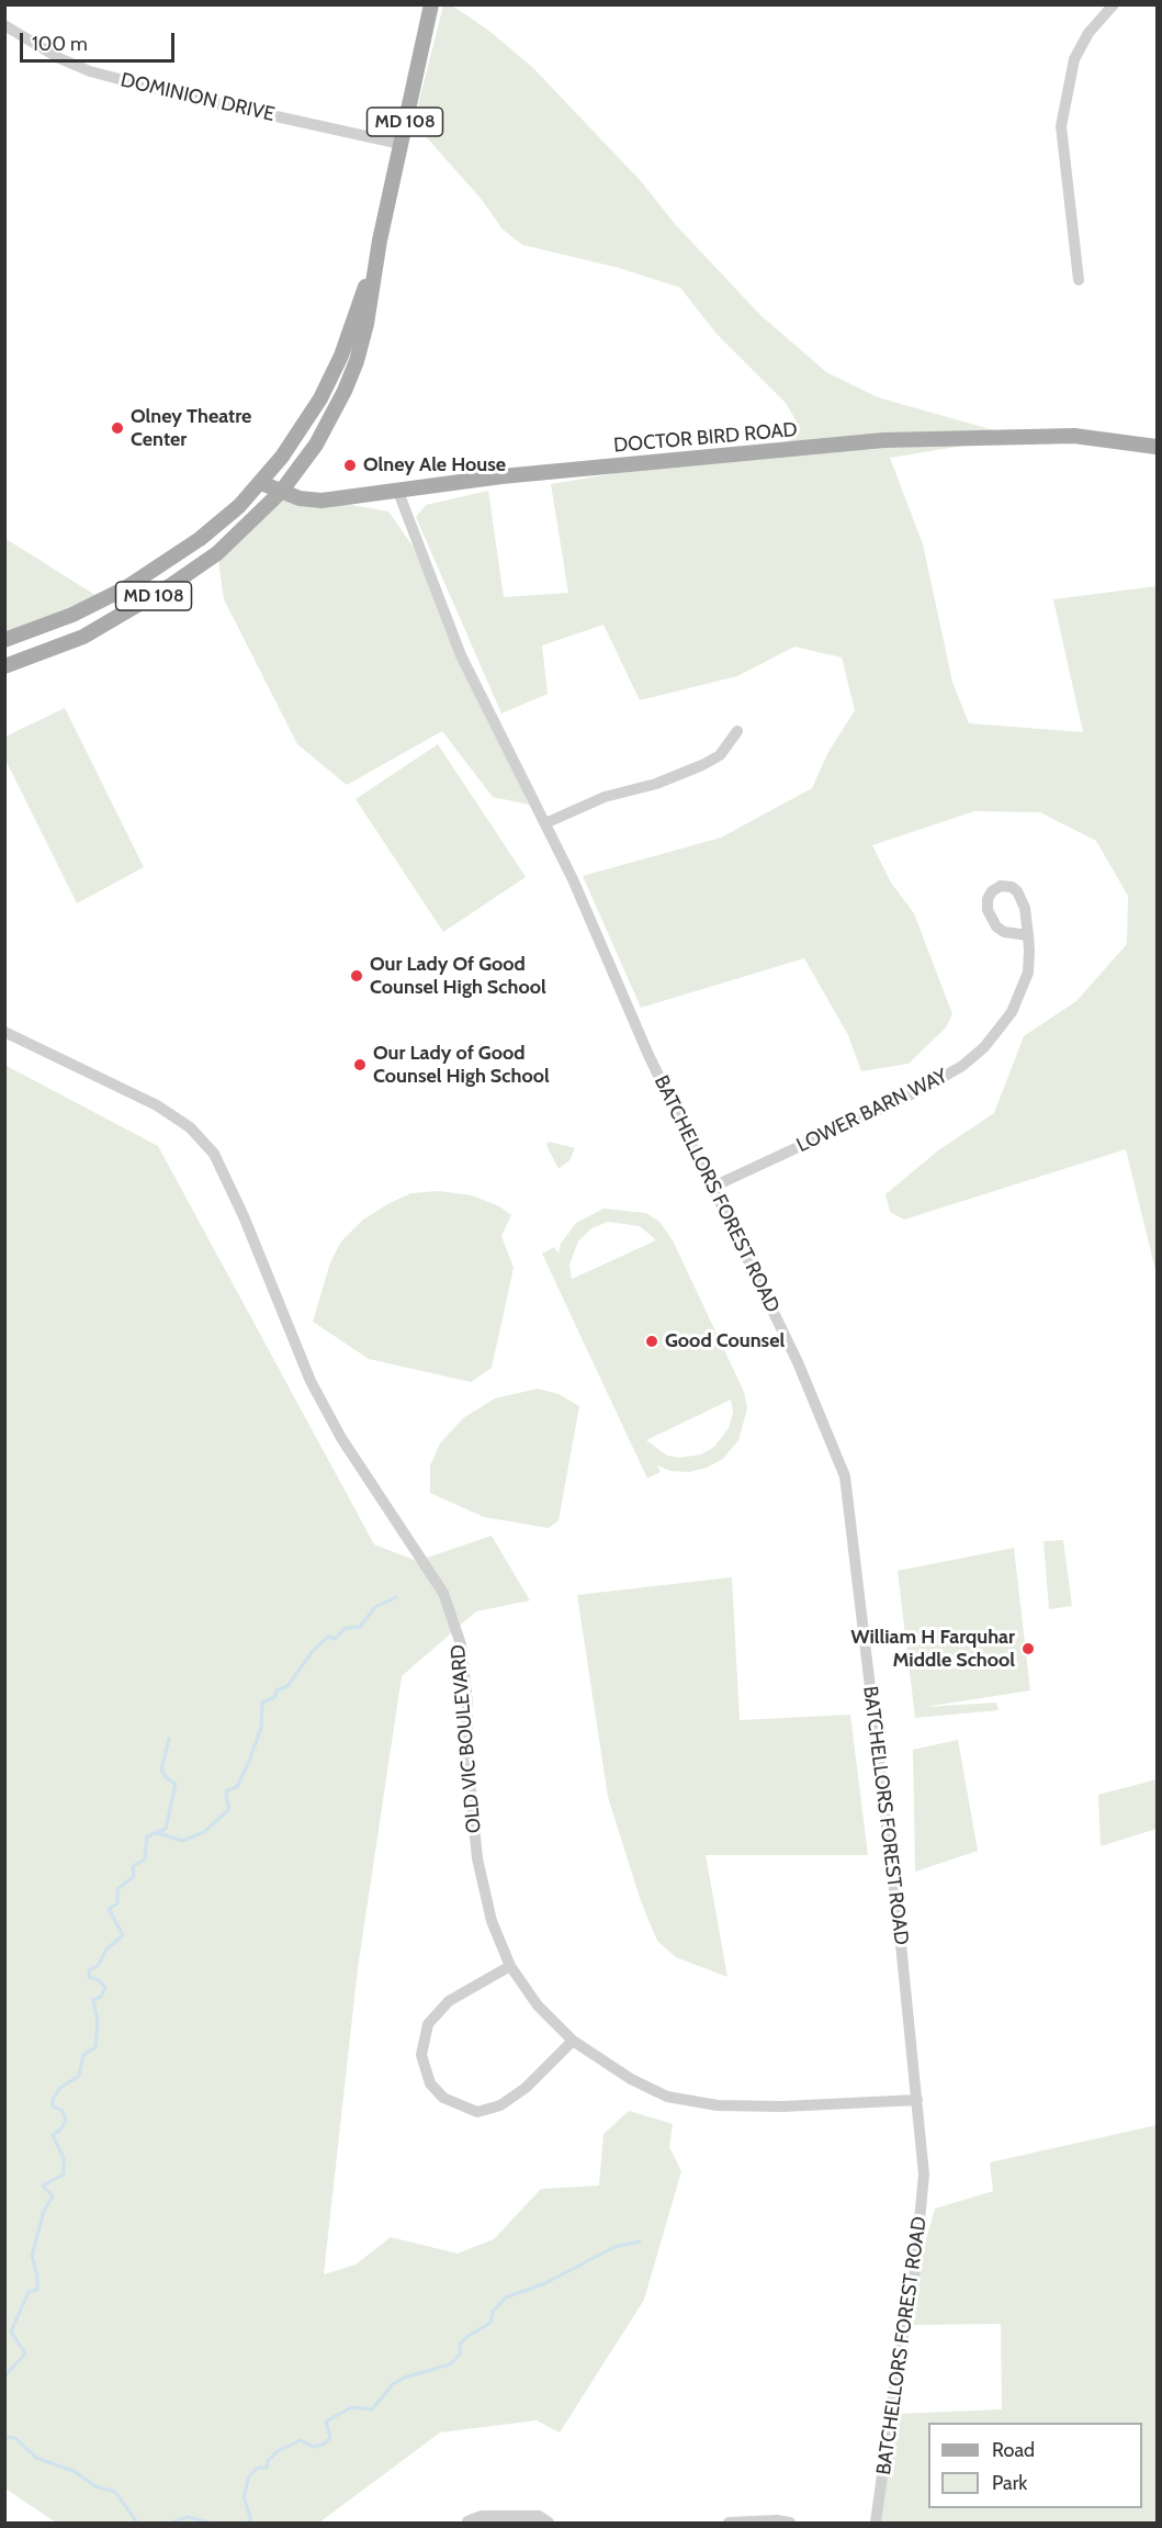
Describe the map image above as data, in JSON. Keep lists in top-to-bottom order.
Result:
{
  "streets": {
    "main road": ["MD 108", "DOCTOR BIRD ROAD"],
    "street": [
      "DOMINION DRIVE",
      "LOWER BARN WAY",
      "BATCHELLORS FOREST ROAD",
      "OLD VIC BOULEVARD"
    ]
  },
  "crossings": [
    ["DOMINION DRIVE", "MD 108"],
    ["MD 108", "DOCTOR BIRD ROAD"],
    ["DOCTOR BIRD ROAD", "BATCHELLORS FOREST ROAD"],
    ["LOWER BARN WAY", "BATCHELLORS FOREST ROAD"],
    ["BATCHELLORS FOREST ROAD", "OLD VIC BOULEVARD"]
  ],
  "places": [
    "Olney Theatre Center",
    "Olney Ale House",
    "Our Lady Of Good Counsel High School",
    "Our Lady of Good Counsel High School",
    "Good Counsel",
    "William H Farquhar Middle School"
  ],
  "legend": ["Road", "Park"],
  "scale_bar": "100 m"
}
